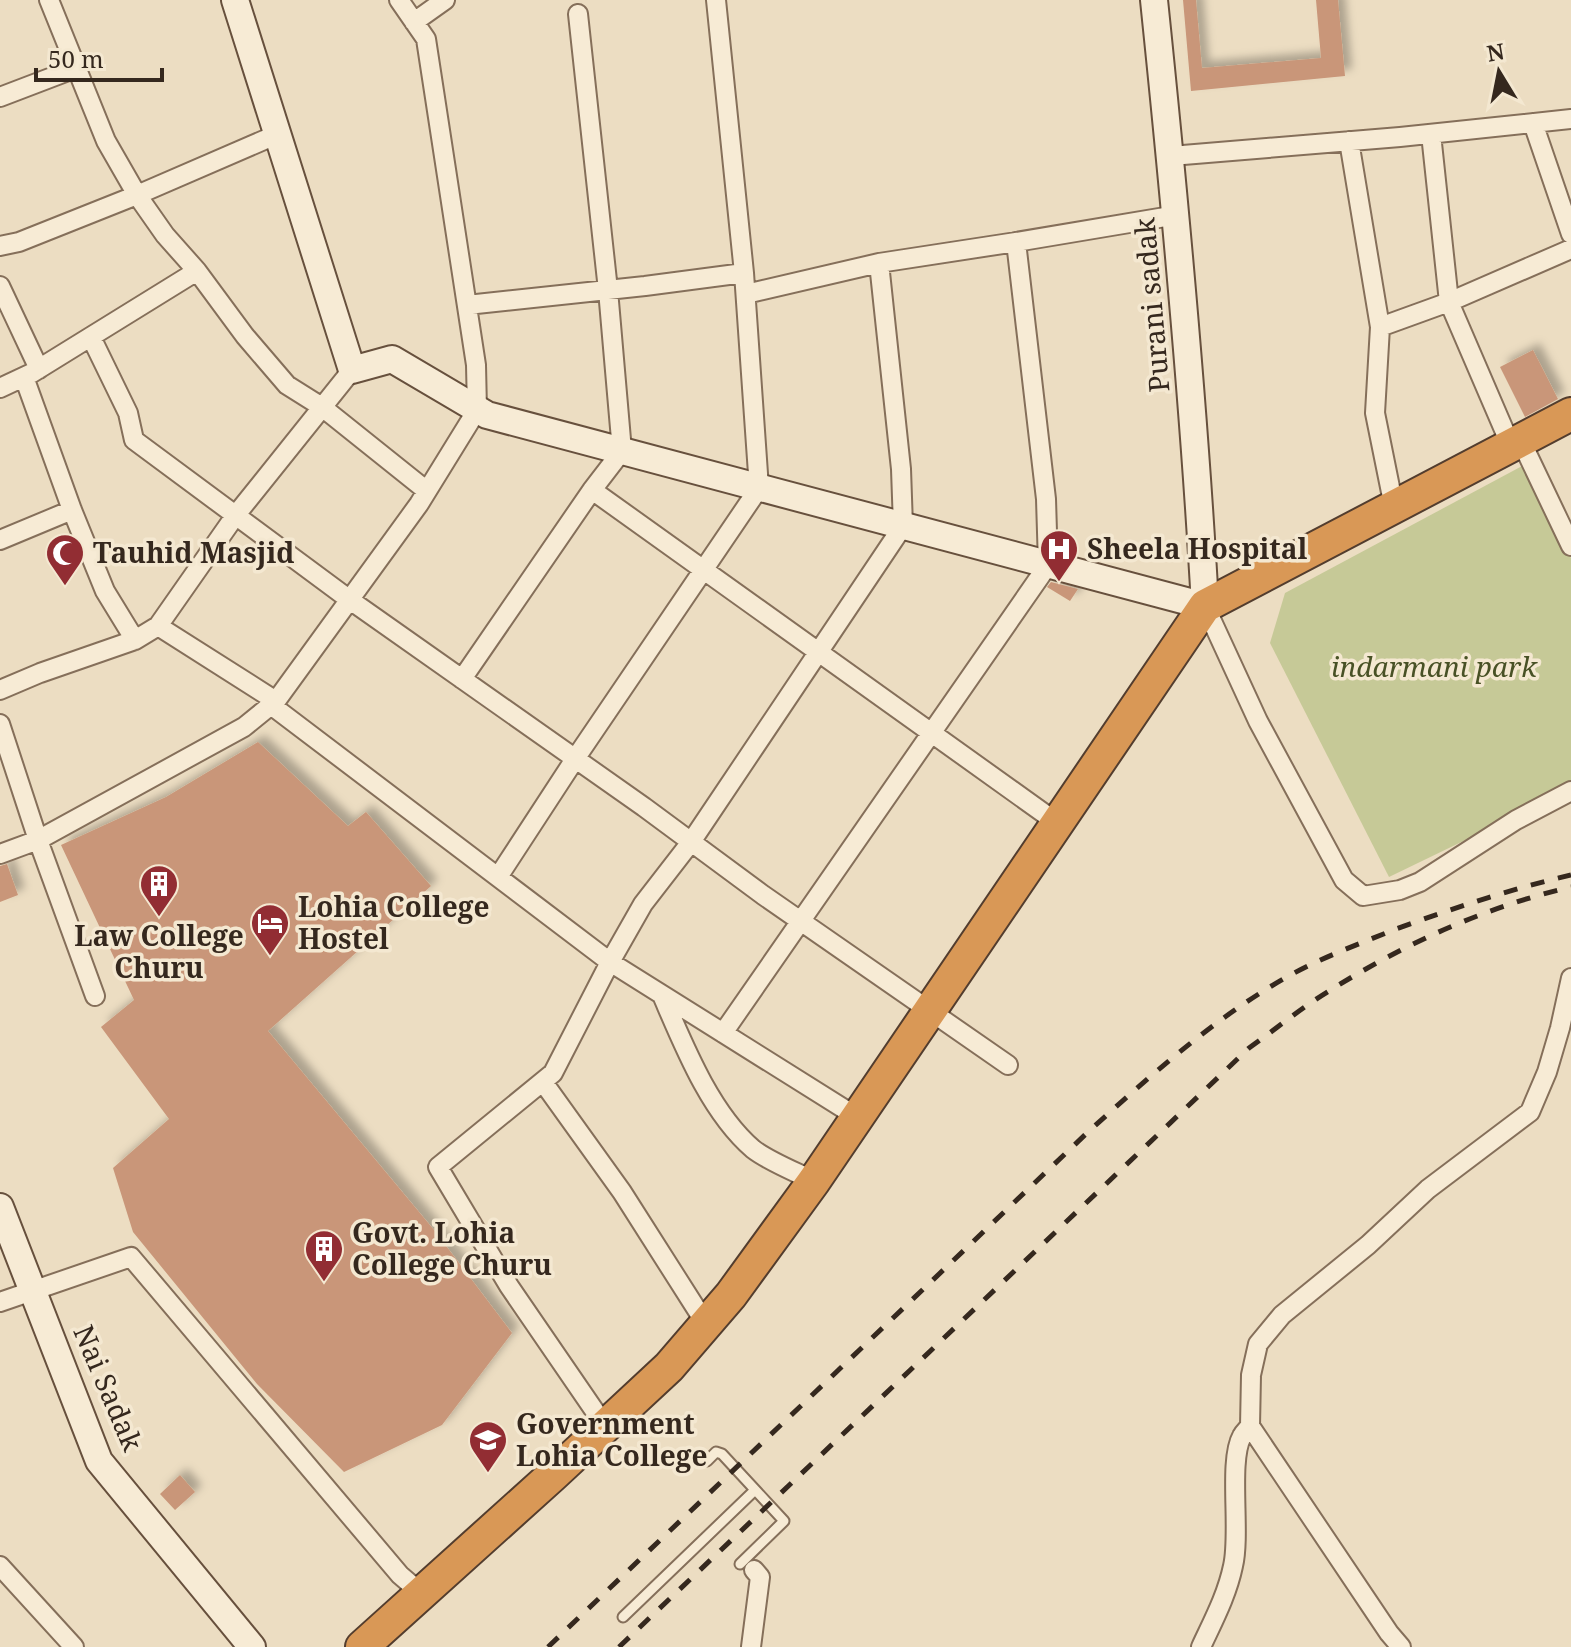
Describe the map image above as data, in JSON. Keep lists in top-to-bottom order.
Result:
{
  "streets": {
    "street": ["Purani sadak", "Nai Sadak"]
  },
  "parks": ["indarmani park"],
  "places": {
    "hospital": ["Sheela Hospital"],
    "mosque": ["Tauhid Masjid"],
    "building": ["Law College Churu", "Govt. Lohia College Churu"],
    "hotel": ["Lohia College Hostel"],
    "school or university": ["Government Lohia College"]
  },
  "scale_bar": "50 m",
  "north": "top"
}
